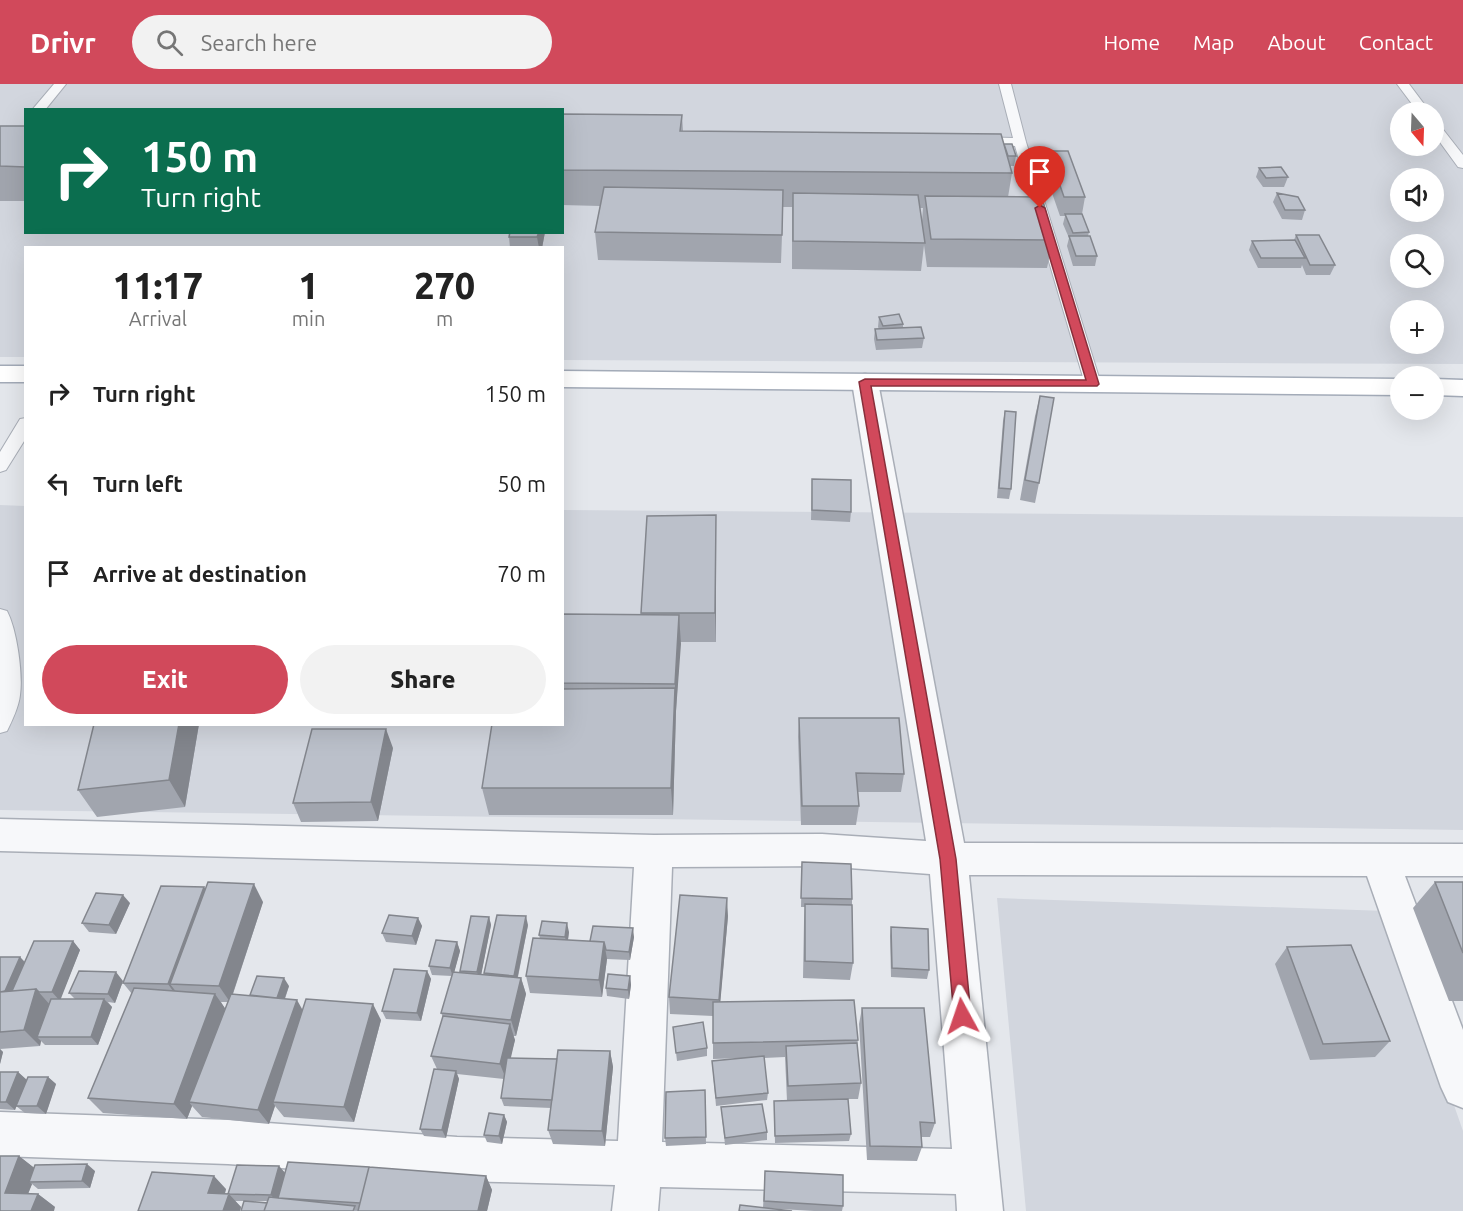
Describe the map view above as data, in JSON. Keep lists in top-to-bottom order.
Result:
{
  "north": "bottom",
  "page": {
    "header": "Drivr",
    "search": "Search here",
    "nav": [
      "Home",
      "Map",
      "About",
      "Contact"
    ],
    "map_buttons": ["+", "−"],
    "turn": ["150 m", "Turn right"],
    "eta": [
      "11:17",
      "Arrival",
      "1",
      "min",
      "270",
      "m"
    ],
    "list": [
      {
        "name": "Turn right",
        "value": "150 m"
      },
      {
        "name": "Turn left",
        "value": "50 m"
      },
      {
        "name": "Arrive at destination",
        "value": "70 m"
      }
    ],
    "buttons": ["Exit", "Share"]
  }
}
